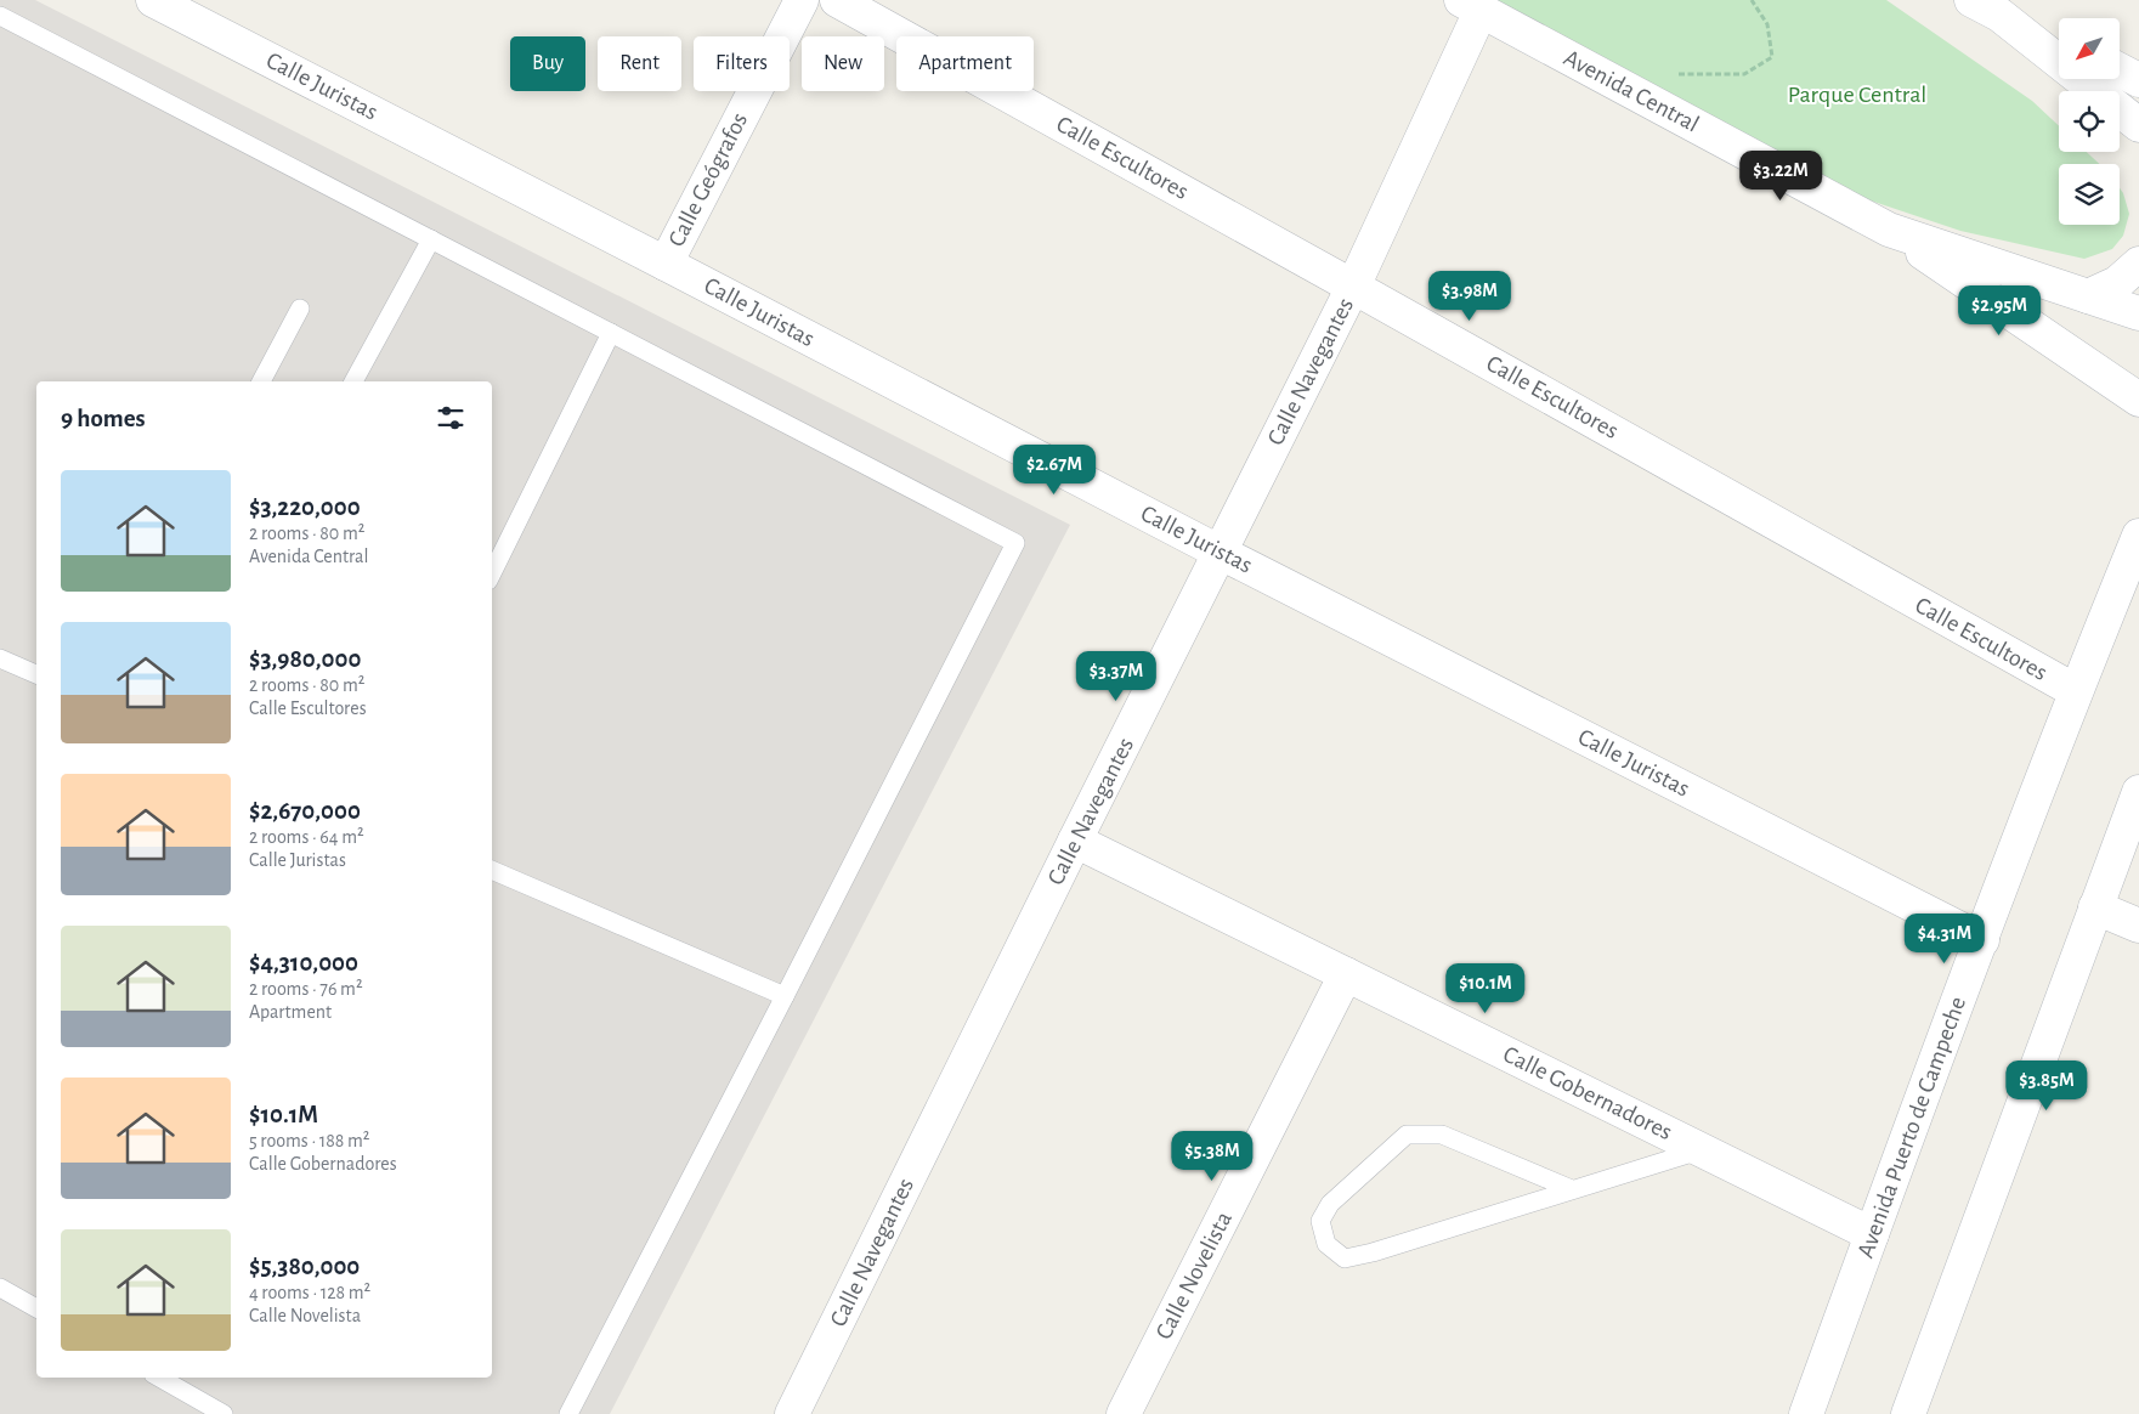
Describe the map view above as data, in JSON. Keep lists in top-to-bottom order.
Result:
{
  "streets": {
    "street": [
      "Calle Juristas",
      "Avenida Central",
      "Calle Escultores",
      "Calle Geógrafos",
      "Calle Navegantes",
      "Calle Gobernadores",
      "Avenida Puerto de Campeche",
      "Calle Novelista"
    ]
  },
  "crossings": [
    ["Calle Juristas", "Calle Geógrafos"],
    ["Calle Juristas", "Calle Navegantes"],
    ["Calle Juristas", "Avenida Puerto de Campeche"],
    ["Avenida Central", "Calle Navegantes"],
    ["Calle Escultores", "Calle Navegantes"],
    ["Calle Escultores", "Avenida Puerto de Campeche"],
    ["Calle Navegantes", "Calle Gobernadores"],
    ["Calle Gobernadores", "Avenida Puerto de Campeche"],
    ["Calle Gobernadores", "Calle Novelista"]
  ],
  "parks": ["Parque Central"],
  "north": "bottom left",
  "page": {
    "chip": [
      "Buy",
      "Rent",
      "Filters",
      "New",
      "Apartment"
    ],
    "price": [
      "$3.22M",
      "$3.98M",
      "$2.95M",
      "$2.67M",
      "$3.37M",
      "$4.31M",
      "$10.1M",
      "$3.85M",
      "$5.38M"
    ],
    "heading": "9 homes",
    "list": [
      {
        "name": "$3,220,000",
        "note": "2 rooms · 80 m² · Avenida Central"
      },
      {
        "name": "$3,980,000",
        "note": "2 rooms · 80 m² · Calle Escultores"
      },
      {
        "name": "$2,670,000",
        "note": "2 rooms · 64 m² · Calle Juristas"
      },
      {
        "name": "$4,310,000",
        "note": "2 rooms · 76 m² · Apartment"
      },
      {
        "name": "$10.1M",
        "note": "5 rooms · 188 m² · Calle Gobernadores"
      },
      {
        "name": "$5,380,000",
        "note": "4 rooms · 128 m² · Calle Novelista"
      }
    ]
  }
}
